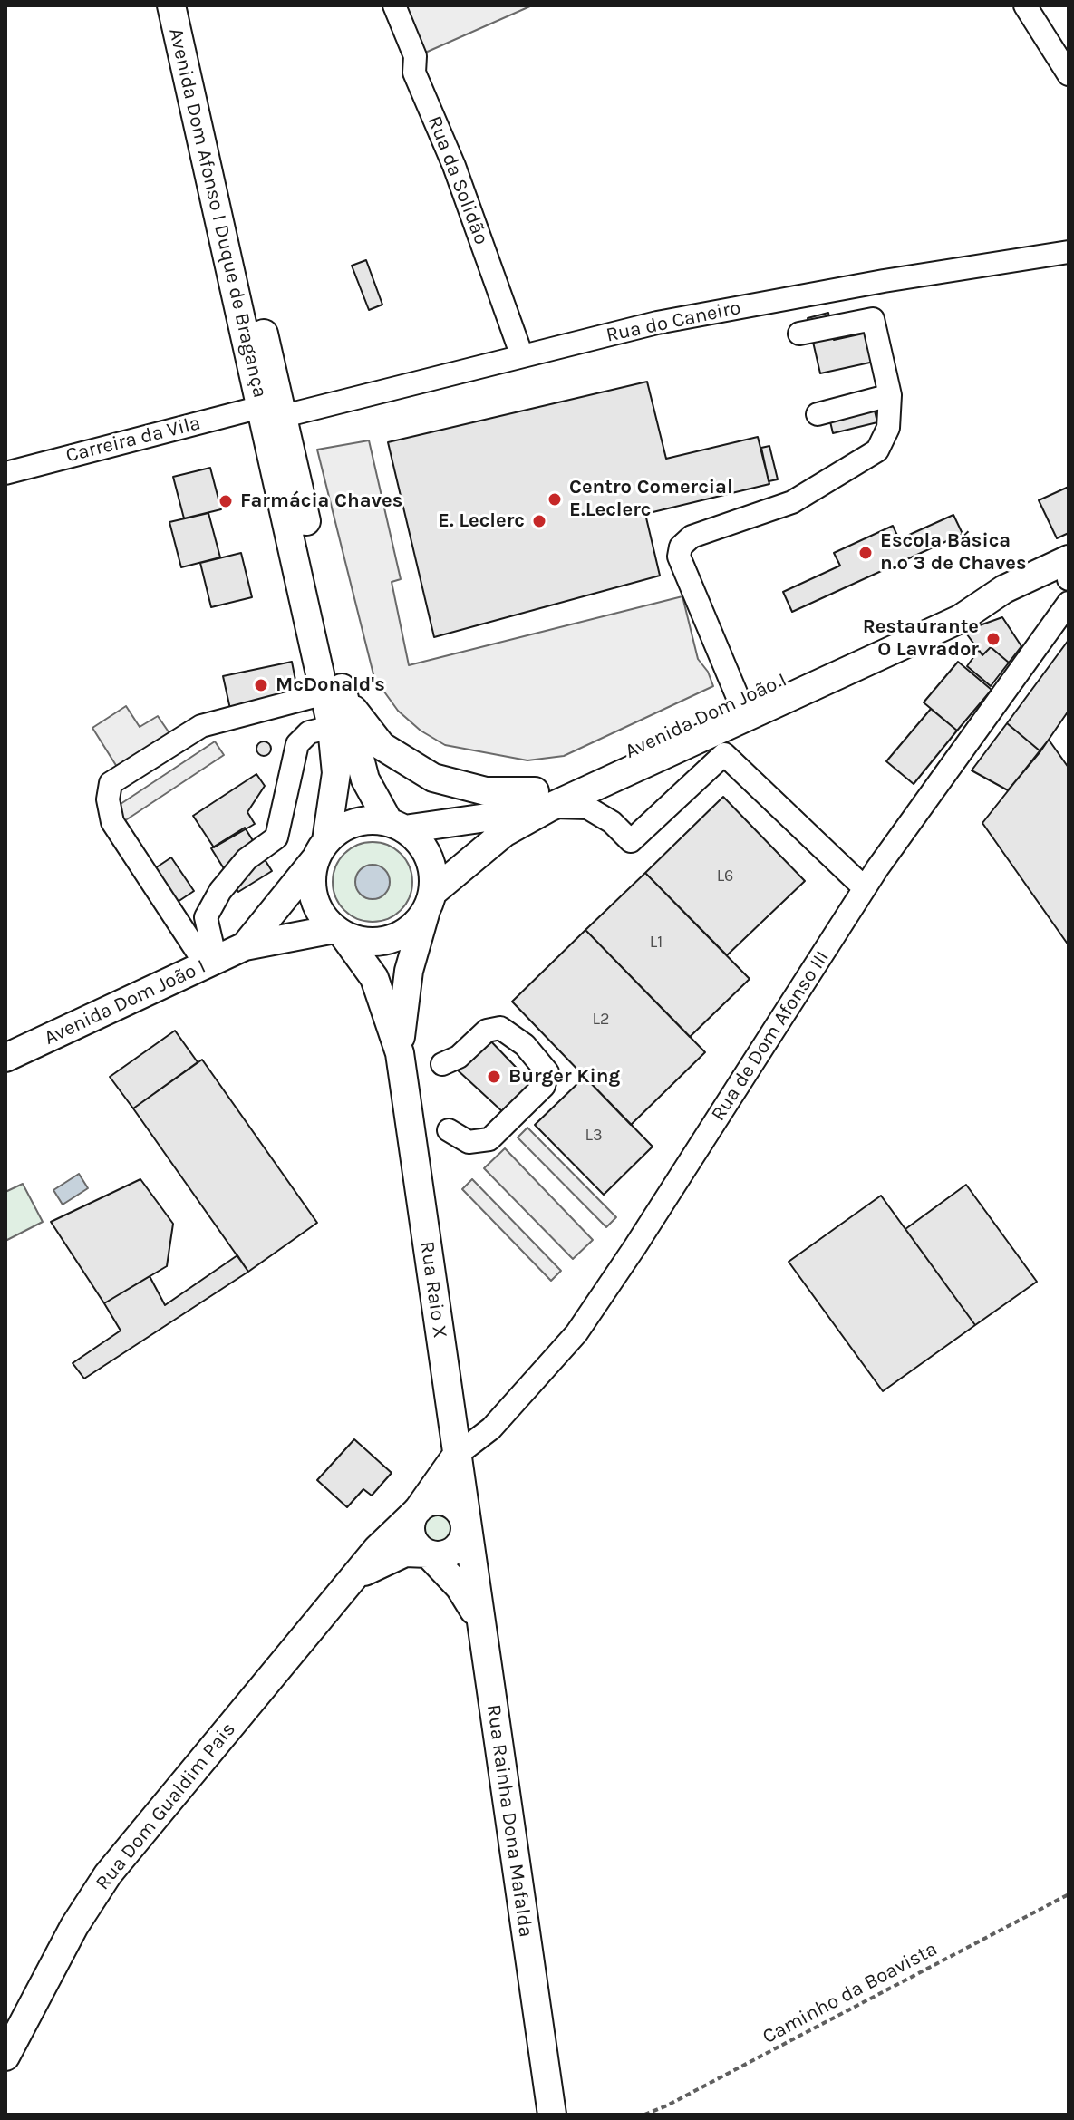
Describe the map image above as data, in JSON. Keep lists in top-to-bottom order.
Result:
{
  "streets": {
    "main road": [
      "Avenida Dom Afonso I Duque de Bragança",
      "Avenida Dom João I",
      "Rua Raio X",
      "Rua Dom Gualdim Pais",
      "Rua Rainha Dona Mafalda"
    ],
    "street": [
      "Rua da Solidão",
      "Rua do Caneiro",
      "Carreira da Vila",
      "Rua de Dom Afonso III"
    ],
    "path": ["Caminho da Boavista"]
  },
  "crossings": [
    ["Rua da Solidão", "Rua do Caneiro"],
    ["Avenida Dom Afonso I Duque de Bragança", "Rua do Caneiro"],
    ["Avenida Dom Afonso I Duque de Bragança", "Carreira da Vila"],
    ["Avenida Dom Afonso I Duque de Bragança", "Avenida Dom João I"],
    ["Avenida Dom Afonso I Duque de Bragança", "Rua Raio X"],
    ["Rua do Caneiro", "Carreira da Vila"],
    ["Avenida Dom João I", "Rua Raio X"],
    ["Rua de Dom Afonso III", "Rua Raio X"],
    ["Rua de Dom Afonso III", "Rua Dom Gualdim Pais"],
    ["Rua Raio X", "Rua Dom Gualdim Pais"],
    ["Rua Raio X", "Rua Rainha Dona Mafalda"],
    ["Rua Dom Gualdim Pais", "Rua Rainha Dona Mafalda"]
  ],
  "places": [
    "Centro Comercial E.Leclerc",
    "Farmácia Chaves",
    "E. Leclerc",
    "Escola Básica n.º 3 de Chaves",
    "Restaurante O Lavrador",
    "McDonald's",
    "Burger King"
  ],
  "house_numbers": [
    "L6",
    "L1",
    "L2",
    "L3"
  ]
}
